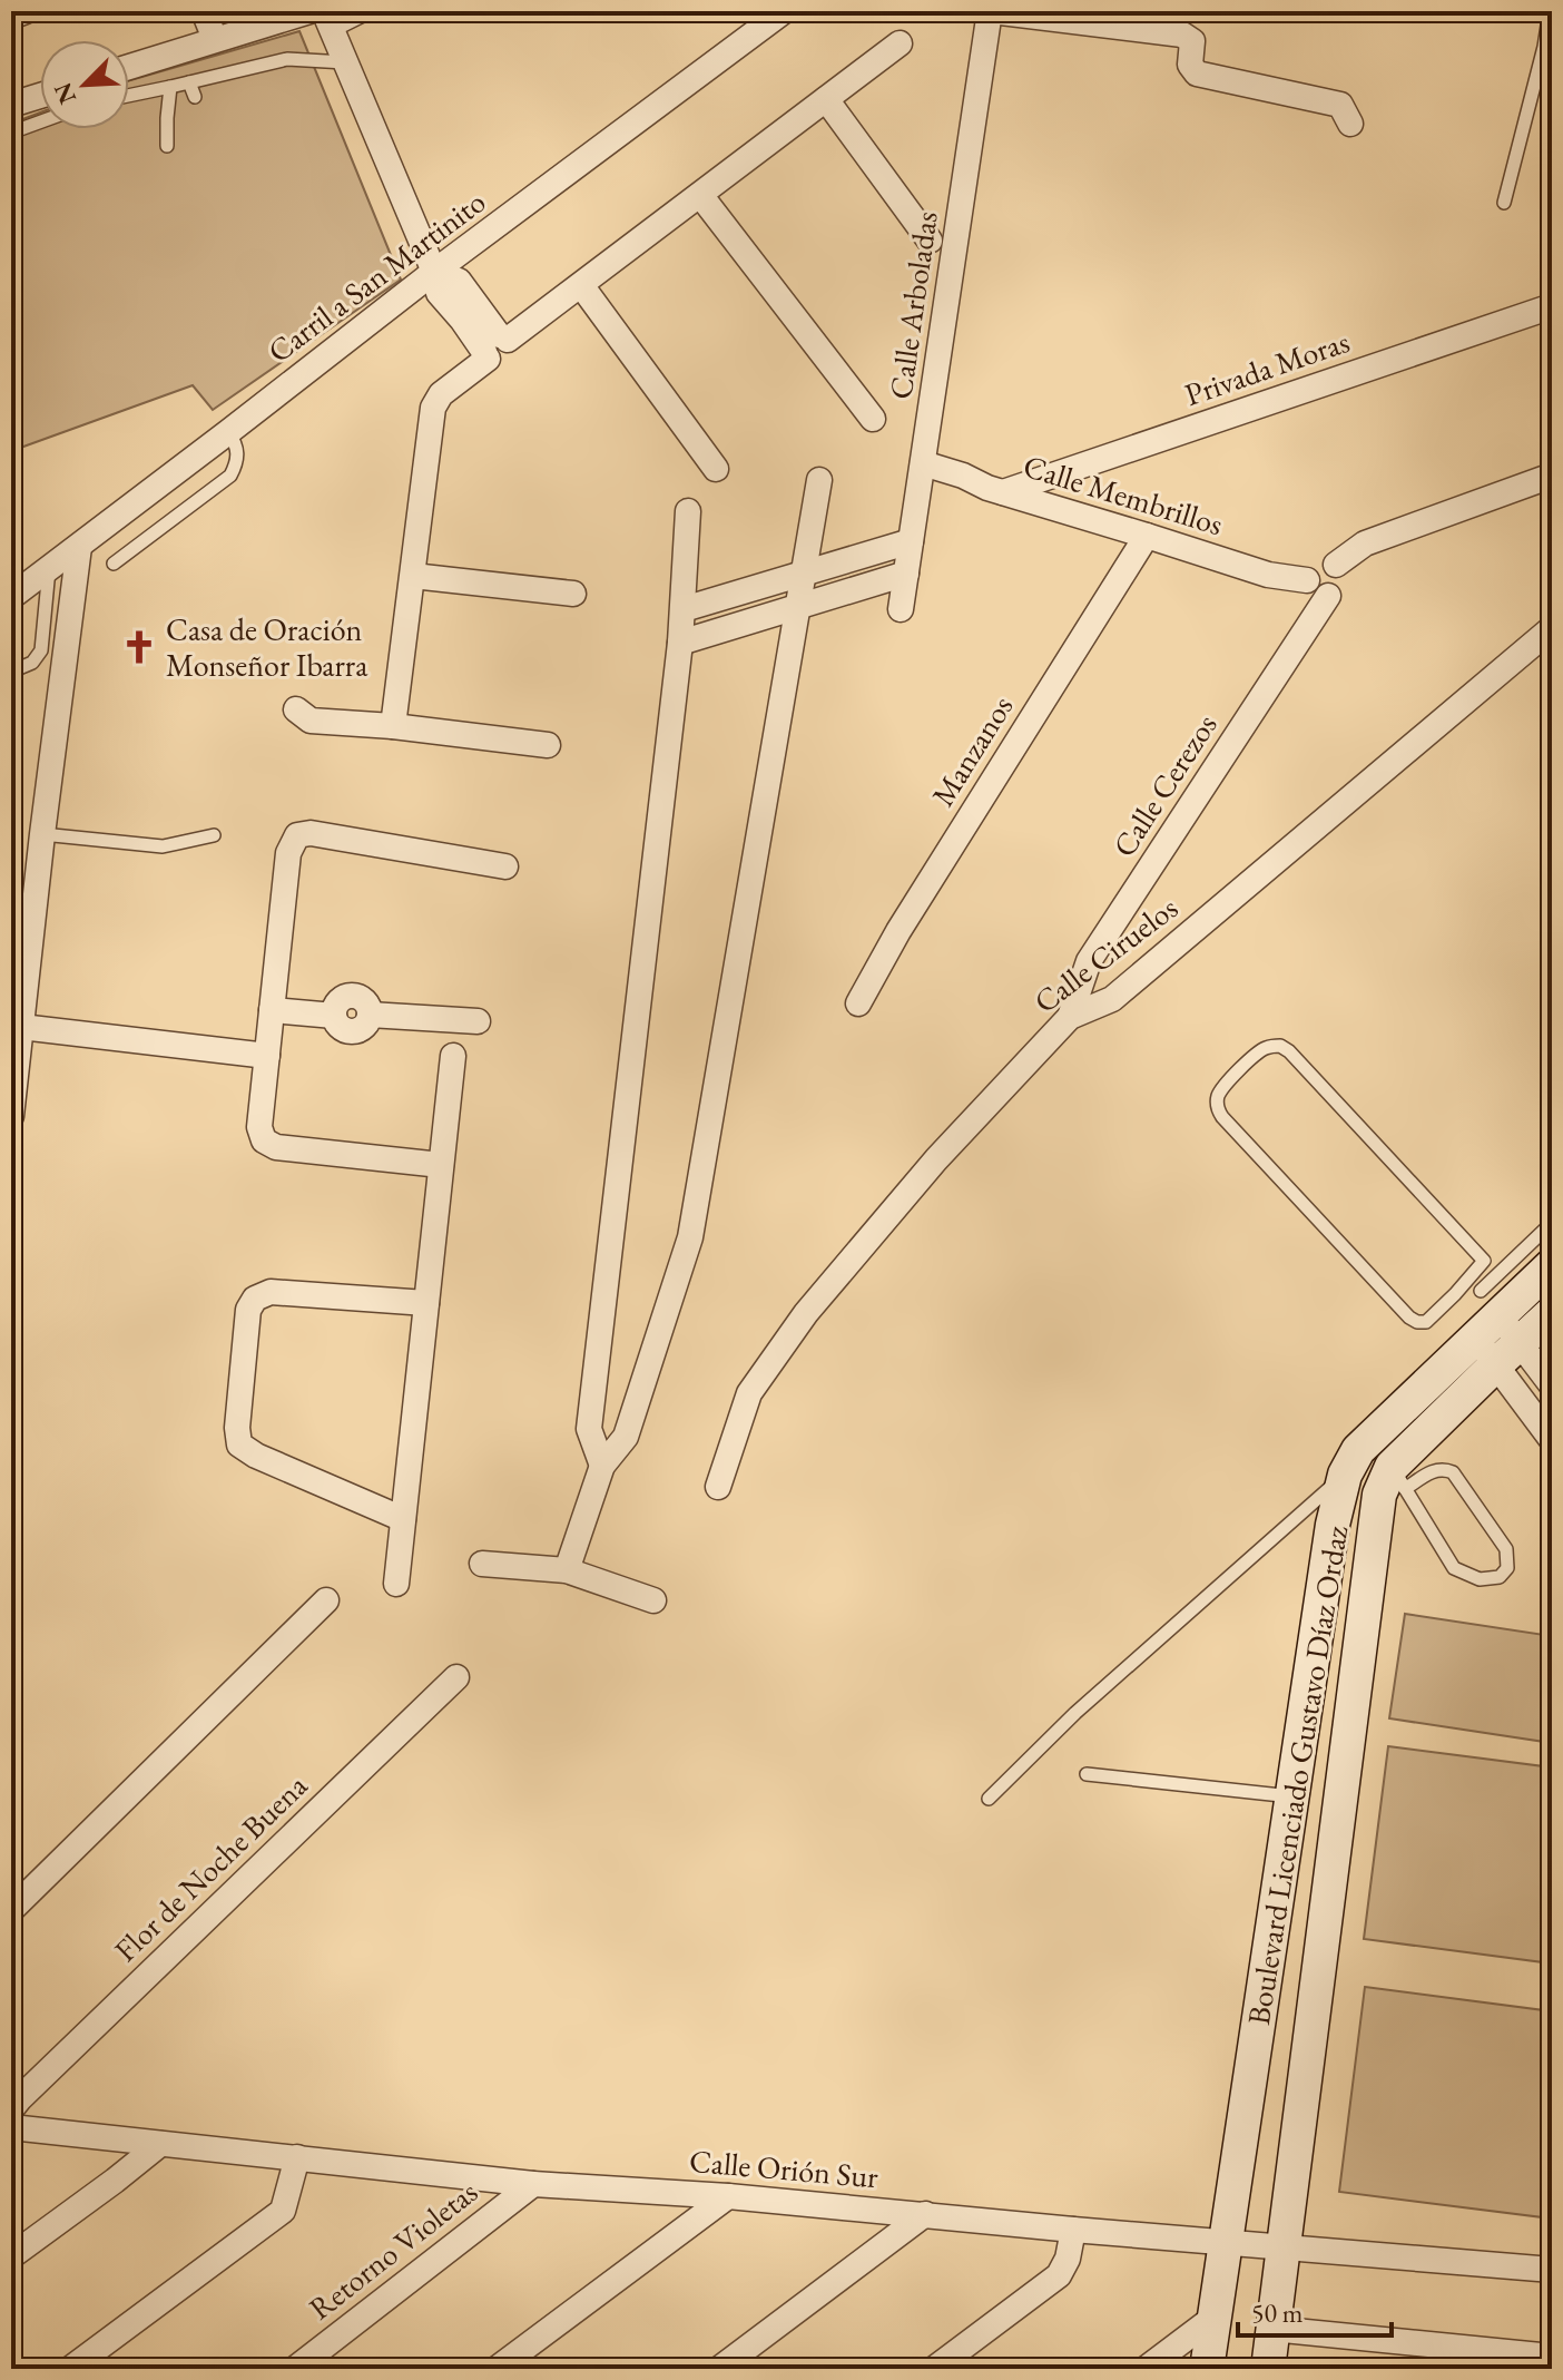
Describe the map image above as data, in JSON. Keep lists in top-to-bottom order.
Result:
{
  "streets": {
    "street": [
      "Carril a San Martinito",
      "Calle Arboladas",
      "Privada Moras",
      "Calle Membrillos",
      "Manzanos",
      "Calle Cerezos",
      "Calle Ciruelos",
      "Boulevard Licenciado Gustavo Díaz Ordaz",
      "Flor de Noche Buena",
      "Calle Orión Sur",
      "Retorno Violetas"
    ]
  },
  "crossings": [
    ["Calle Arboladas", "Calle Membrillos"],
    ["Privada Moras", "Calle Membrillos"],
    ["Calle Membrillos", "Manzanos"],
    ["Calle Membrillos", "Calle Cerezos"],
    ["Calle Cerezos", "Calle Ciruelos"],
    ["Boulevard Licenciado Gustavo Díaz Ordaz", "Calle Orión Sur"],
    ["Calle Orión Sur", "Retorno Violetas"]
  ],
  "places": {
    "church": ["Casa de Oración Monseñor Ibarra"]
  },
  "scale_bar": "50 m",
  "north": "bottom left"
}
